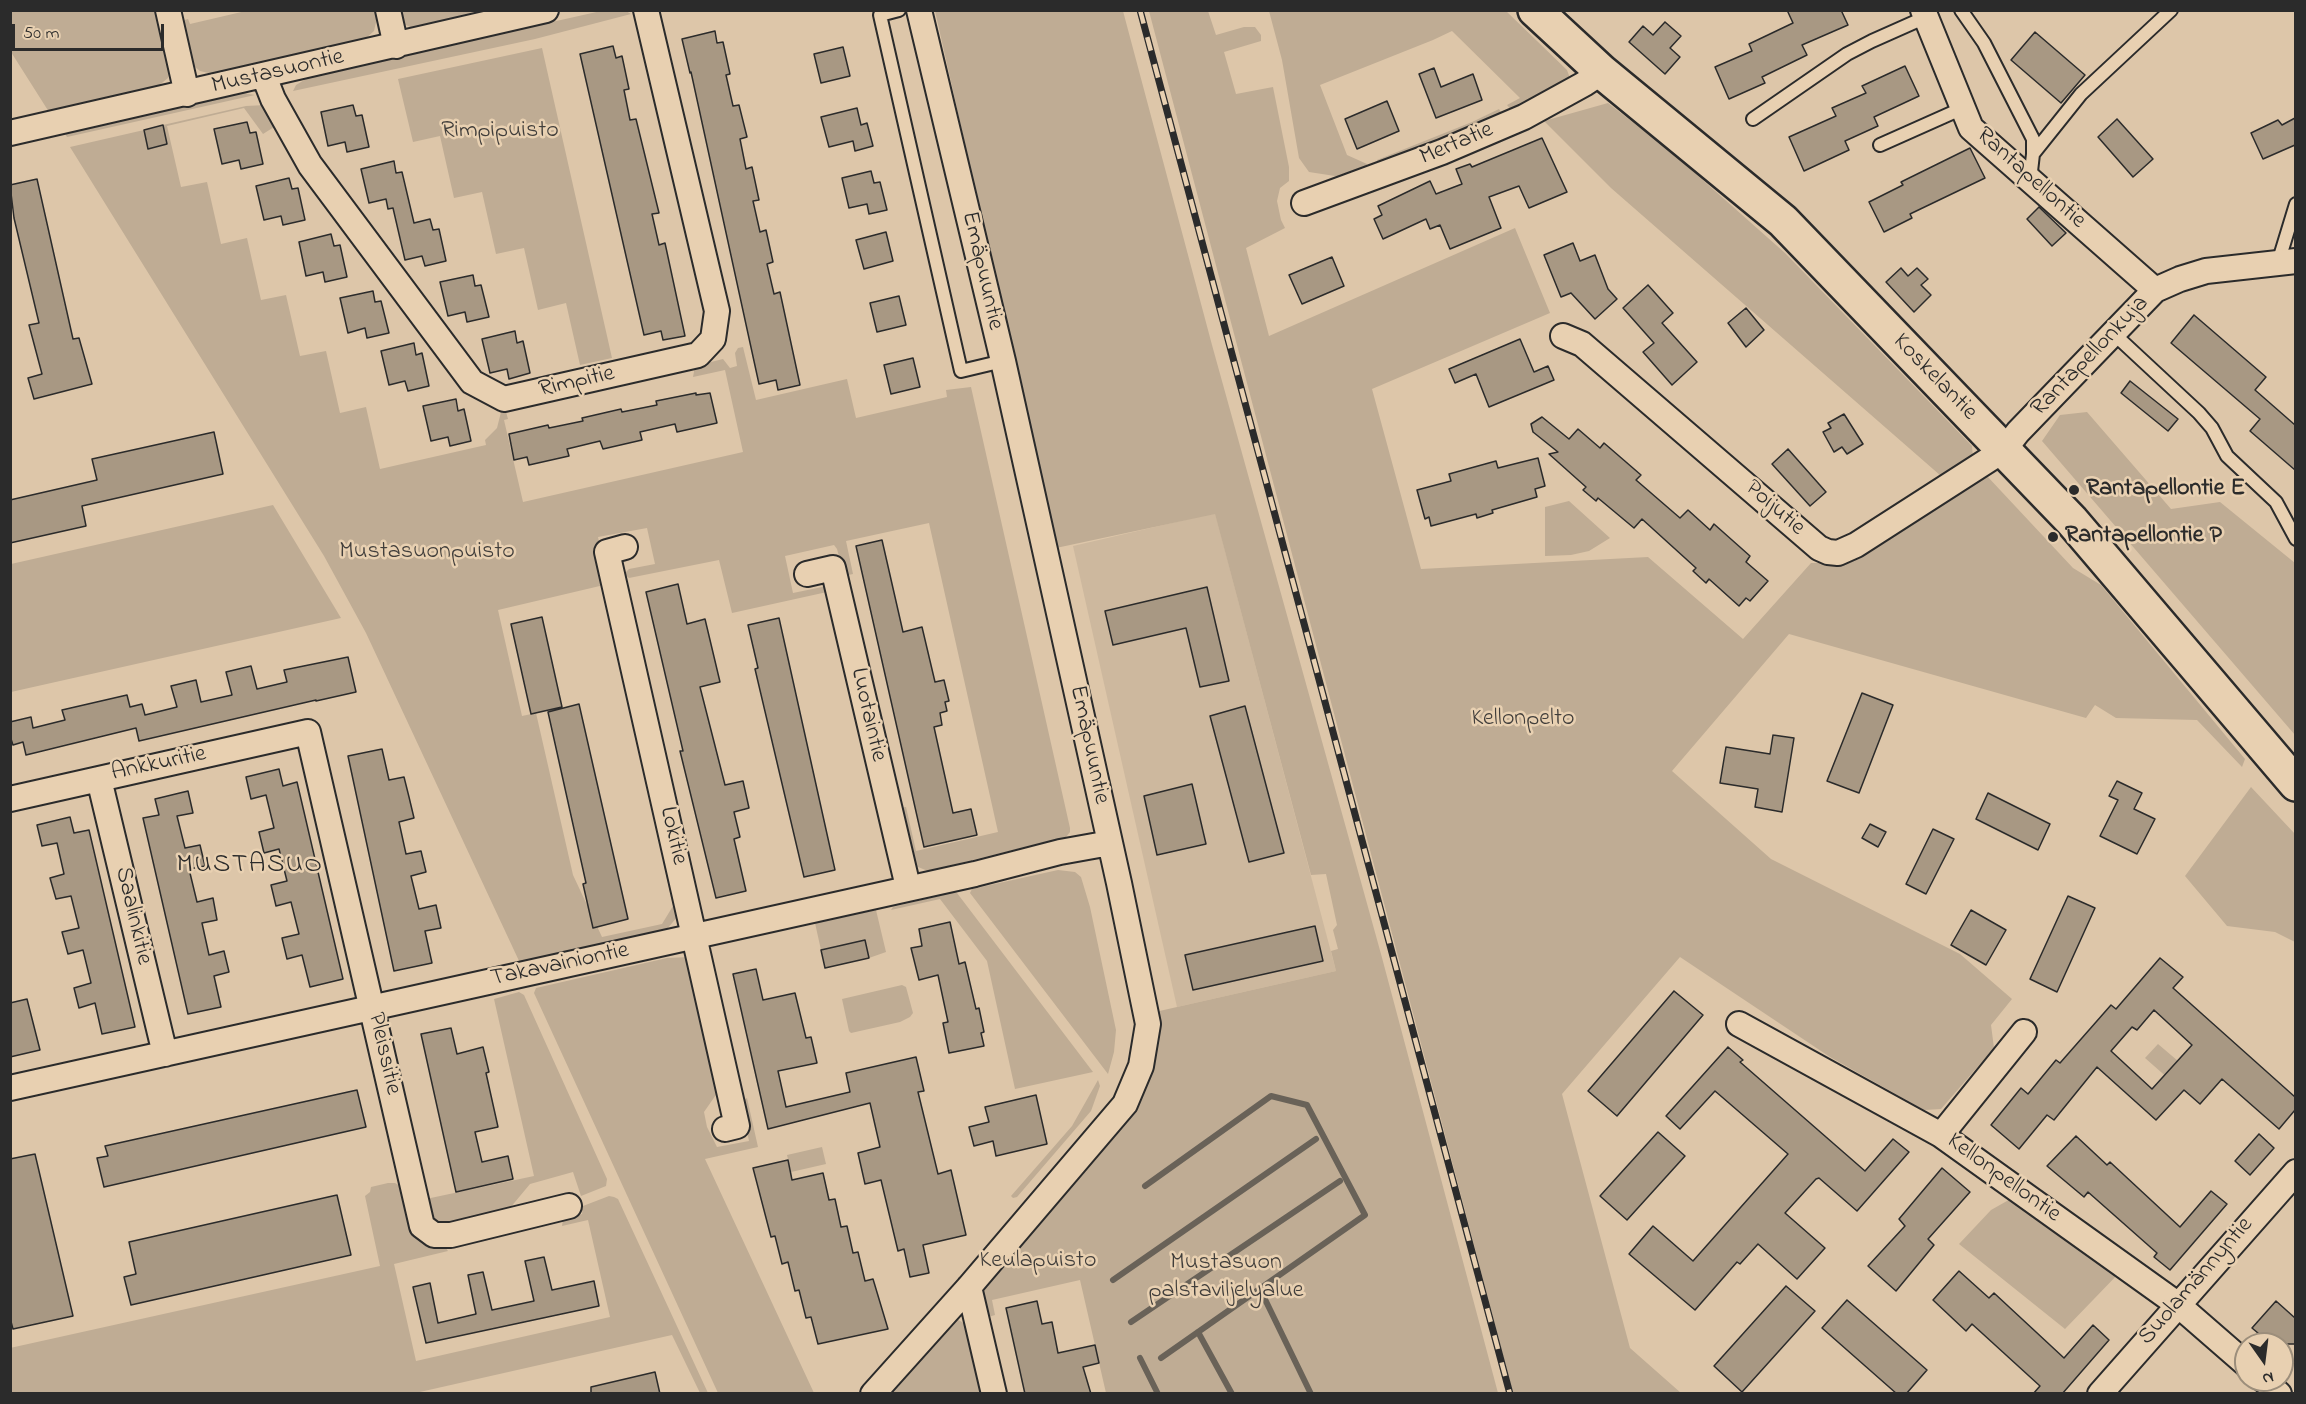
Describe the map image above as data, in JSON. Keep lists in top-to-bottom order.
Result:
{
  "streets": {
    "main road": ["Koskelantie"],
    "street": [
      "Mustasuontie",
      "Mertatie",
      "Rantapellontie",
      "Emäpuuntie",
      "Rantapellonkuja",
      "Rimpitie",
      "Poijutie",
      "Luotaintie",
      "Ankkuritie",
      "Lokitie",
      "Saalinkitie",
      "Takavainiontie",
      "Pleissitie",
      "Kellonpellontie",
      "Suolamännyntie"
    ]
  },
  "crossings": [
    ["Mustasuontie", "Rimpitie"],
    ["Mertatie", "Koskelantie"],
    ["Rantapellontie", "Rantapellonkuja"],
    ["Emäpuuntie", "Takavainiontie"],
    ["Rantapellonkuja", "Koskelantie"],
    ["Rantapellonkuja", "Poijutie"],
    ["Koskelantie", "Poijutie"],
    ["Luotaintie", "Takavainiontie"],
    ["Ankkuritie", "Saalinkitie"],
    ["Ankkuritie", "Pleissitie"],
    ["Lokitie", "Takavainiontie"],
    ["Saalinkitie", "Takavainiontie"],
    ["Takavainiontie", "Pleissitie"],
    ["Kellonpellontie", "Suolamännyntie"]
  ],
  "districts": ["MUSTASUO"],
  "parks": [
    "Rimpipuisto",
    "Mustasuonpuisto",
    "Kellonpelto",
    "Keulapuisto",
    "Mustasuon palstaviljelyalue"
  ],
  "places": ["Rantapellontie E", "Rantapellontie P"],
  "scale_bar": "50 m",
  "north": "bottom"
}
